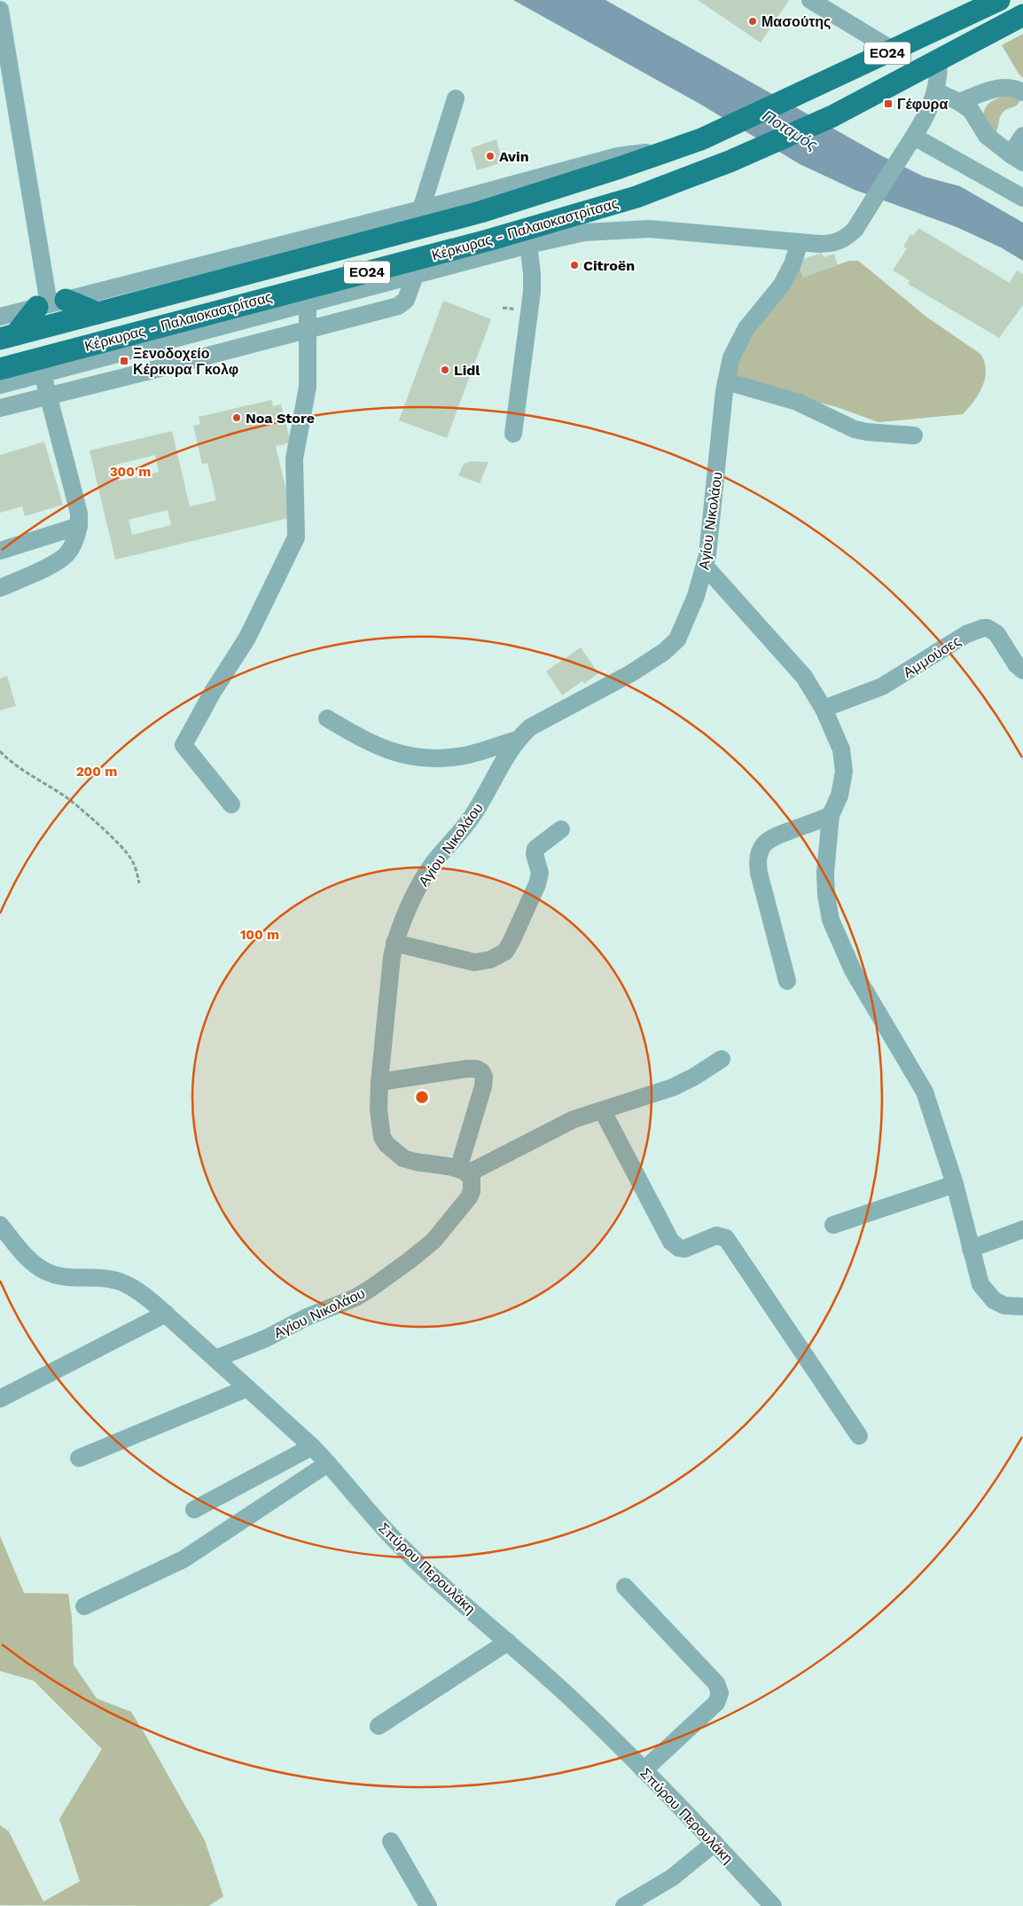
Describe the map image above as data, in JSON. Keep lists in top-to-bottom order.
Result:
{
  "streets": {
    "main road": ["ΕΟ24", "Κέρκυρας - Παλαιοκαστρίτσας"],
    "street": ["Αγίου Νικολάου", "Αμμούσες", "Σπύρου Περουλάκη"]
  },
  "crossings": [
    ["Αγίου Νικολάου", "Σπύρου Περουλάκη"]
  ],
  "water": ["Ποταμός"],
  "places": {
    "other": [
      "Μασούτης",
      "Avin",
      "Citroën",
      "Lidl",
      "Noa Store"
    ],
    "transit": ["Γέφυρα", "Ξενοδοχείο Κέρκυρα Γκολφ"]
  },
  "rings": ["300 m", "200 m", "100 m"]
}
